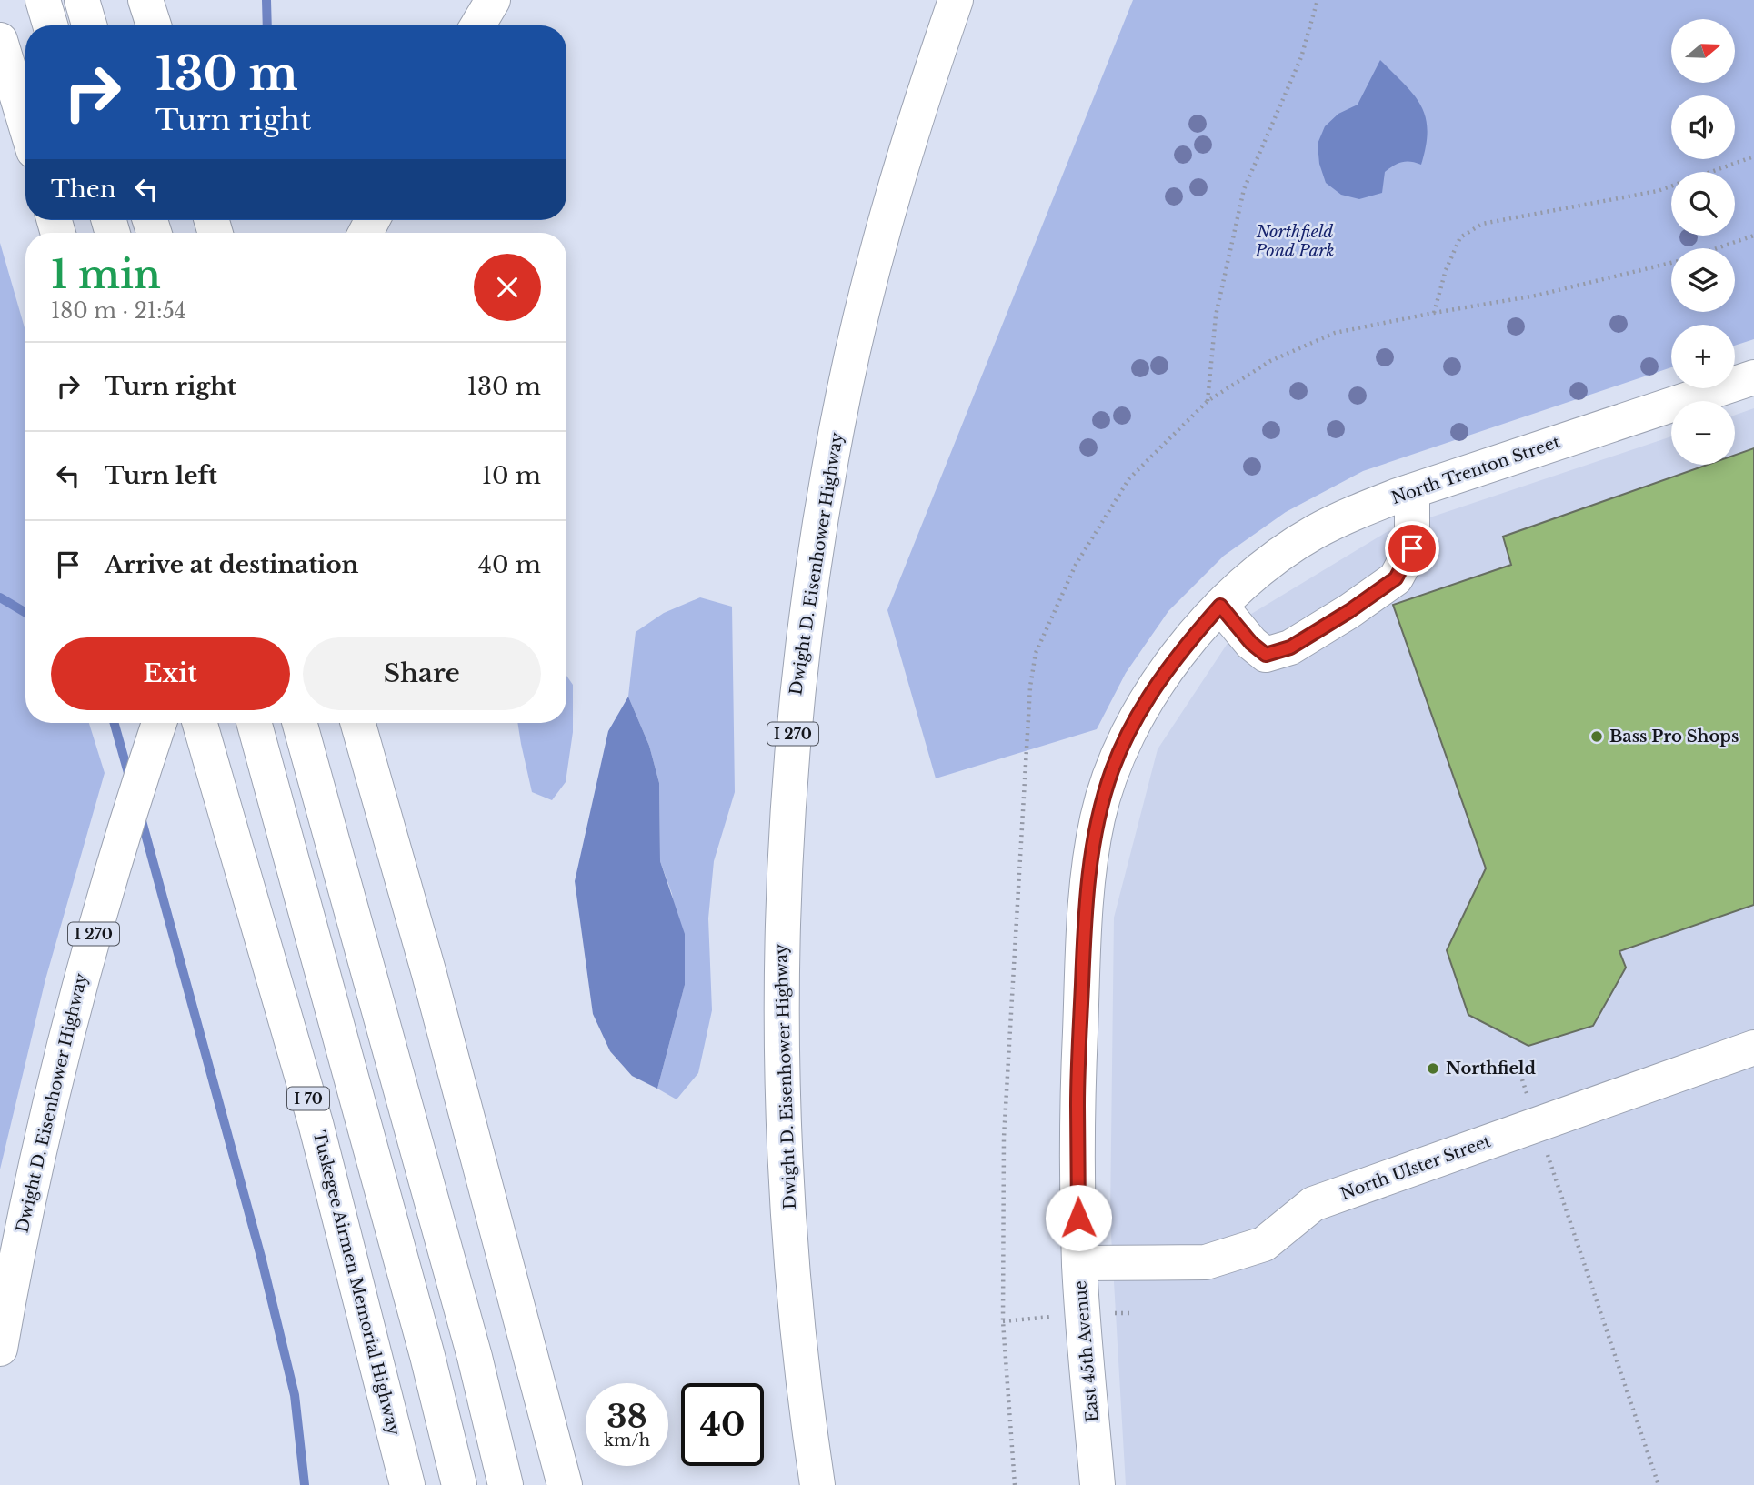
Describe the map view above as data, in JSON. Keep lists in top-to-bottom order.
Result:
{
  "streets": {
    "main road": [
      "North Trenton Street",
      "Dwight D. Eisenhower Highway",
      "I 270",
      "I 70",
      "North Ulster Street",
      "Tuskegee Airmen Memorial Highway",
      "East 45th Avenue"
    ]
  },
  "crossings": [
    ["North Trenton Street", "East 45th Avenue"],
    ["North Ulster Street", "East 45th Avenue"]
  ],
  "parks": ["Northfield Pond Park"],
  "places": ["Bass Pro Shops", "Northfield"],
  "north": "right",
  "page": {
    "map_buttons": ["+", "−"],
    "turn": ["130 m", "Turn right"],
    "then": "Then",
    "heading": ["1 min", "180 m · 21:54"],
    "list": [
      {
        "name": "Turn right",
        "value": "130 m"
      },
      {
        "name": "Turn left",
        "value": "10 m"
      },
      {
        "name": "Arrive at destination",
        "value": "40 m"
      }
    ],
    "buttons": ["Exit", "Share"],
    "speed": "38 km/h",
    "limit": "40"
  }
}
